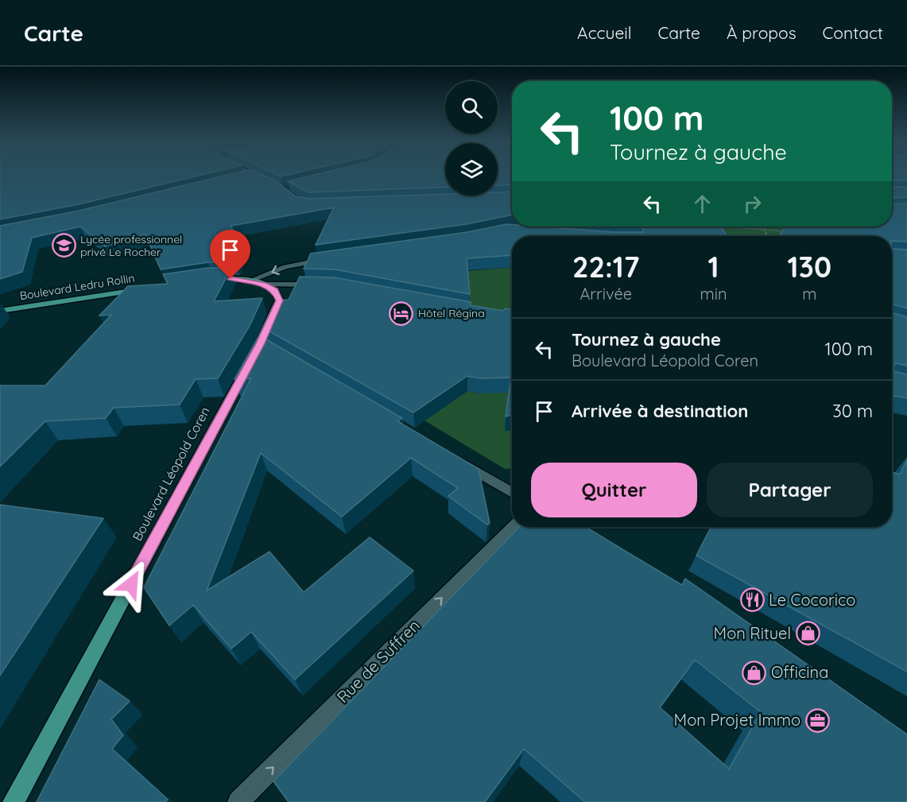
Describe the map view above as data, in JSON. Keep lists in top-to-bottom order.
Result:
{
  "streets": {
    "main road": ["Boulevard Ledru Rollin", "Boulevard Léopold Coren"],
    "street": ["Rue de Suffren"]
  },
  "one_way": ["Rue de Suffren"],
  "places": {
    "school or university": ["Lycée professionnel privé Le Rocher"],
    "hotel": ["Hôtel Régina"],
    "restaurant": ["Le Cocorico"],
    "shop": ["Mon Rituel", "Officina"],
    "office": ["Mon Projet Immo"]
  },
  "page": {
    "header": "Carte",
    "nav": [
      "Accueil",
      "Carte",
      "À propos",
      "Contact"
    ],
    "turn": ["100 m", "Tournez à gauche"],
    "eta": [
      "22:17",
      "Arrivée",
      "1",
      "min",
      "130",
      "m"
    ],
    "list": [
      {
        "name": "Tournez à gauche",
        "note": "Boulevard Léopold Coren",
        "value": "100 m"
      },
      {
        "name": "Arrivée à destination",
        "value": "30 m"
      }
    ],
    "buttons": ["Quitter", "Partager"]
  }
}
